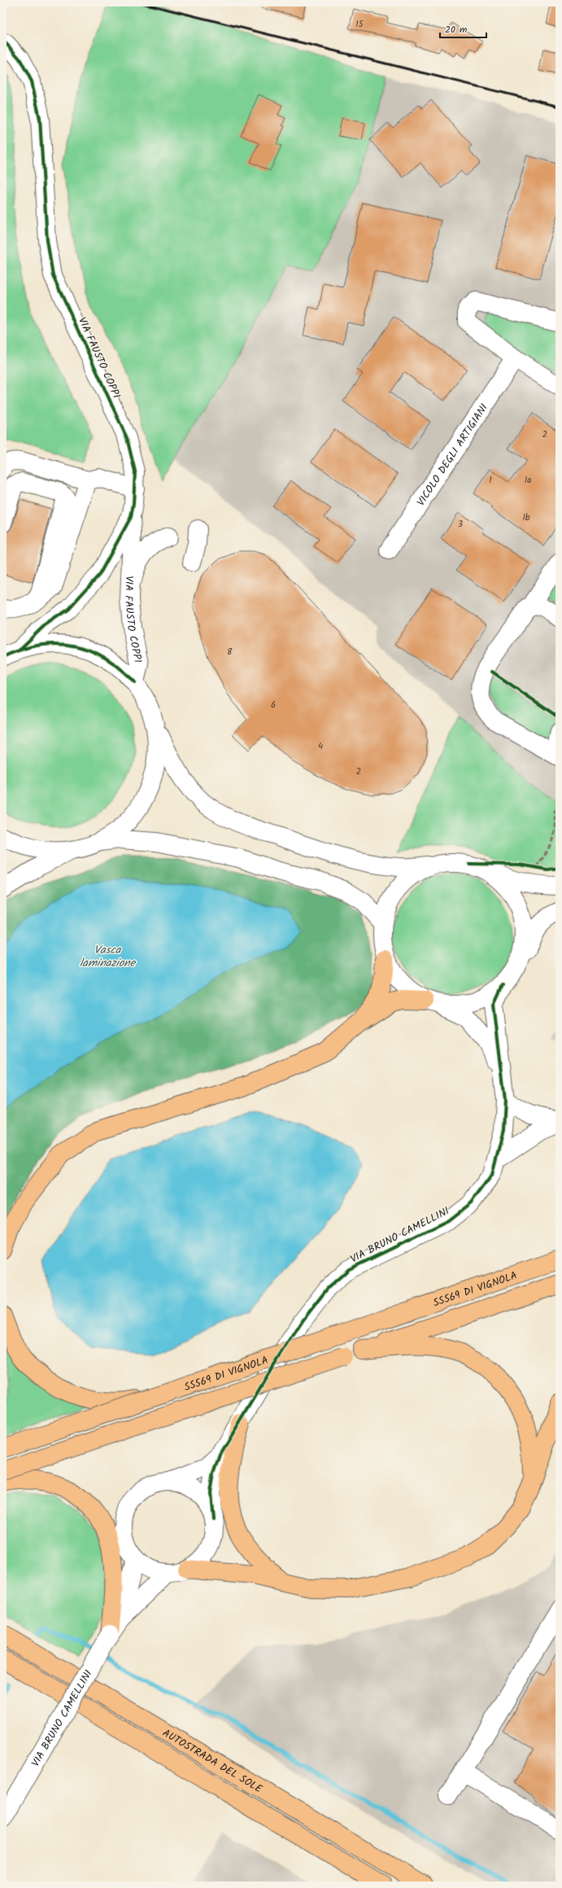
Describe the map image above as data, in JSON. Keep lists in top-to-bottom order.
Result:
{
  "streets": {
    "highway": ["SS569 DI VIGNOLA", "AUTOSTRADA DEL SOLE"],
    "street": ["VIA FAUSTO COPPI", "VICOLO DEGLI ARTIGIANI", "VIA BRUNO CAMELLINI"]
  },
  "water": ["Vasca laminazione"],
  "house_numbers": [
    "15",
    "2",
    "1",
    "1a",
    "1b",
    "3",
    "8",
    "6",
    "4",
    "2"
  ],
  "scale_bar": "20 m"
}
